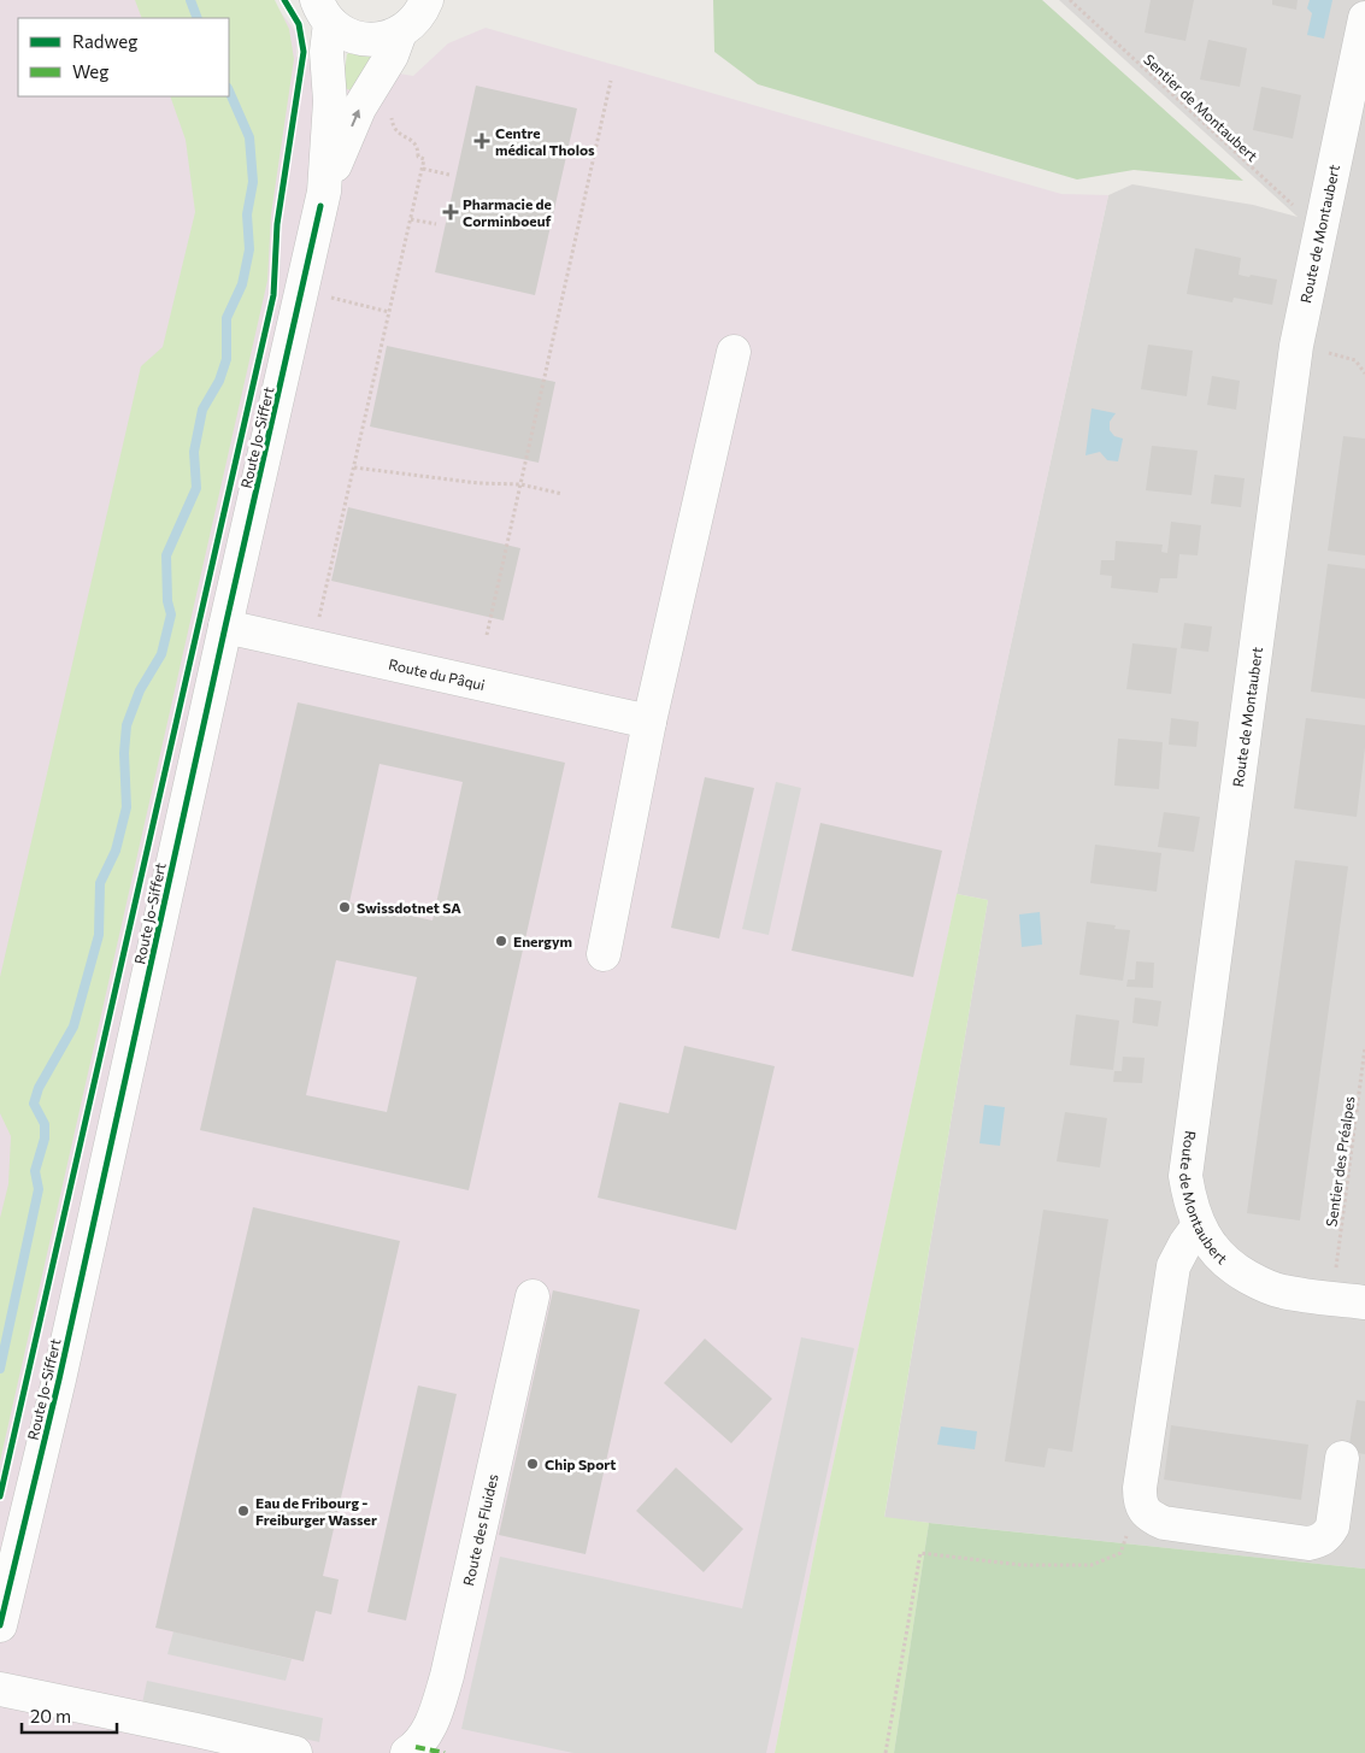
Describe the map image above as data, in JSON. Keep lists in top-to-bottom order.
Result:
{
  "streets": {
    "street": [
      "Route de Montaubert",
      "Route Jo-Siffert",
      "Route du Pâqui",
      "Route des Fluides"
    ],
    "path": ["Sentier de Montaubert", "Sentier des Préalpes"]
  },
  "crossings": [
    ["Sentier de Montaubert", "Route de Montaubert"],
    ["Route Jo-Siffert", "Route du Pâqui"]
  ],
  "places": {
    "health": ["Centre médical Tholos", "Pharmacie de Corminboeuf"],
    "other": [
      "Swissdotnet SA",
      "Energym",
      "Chip Sport",
      "Eau de Fribourg - Freiburger Wasser"
    ]
  },
  "legend": ["Radweg", "Weg"],
  "scale_bar": "20 m"
}
